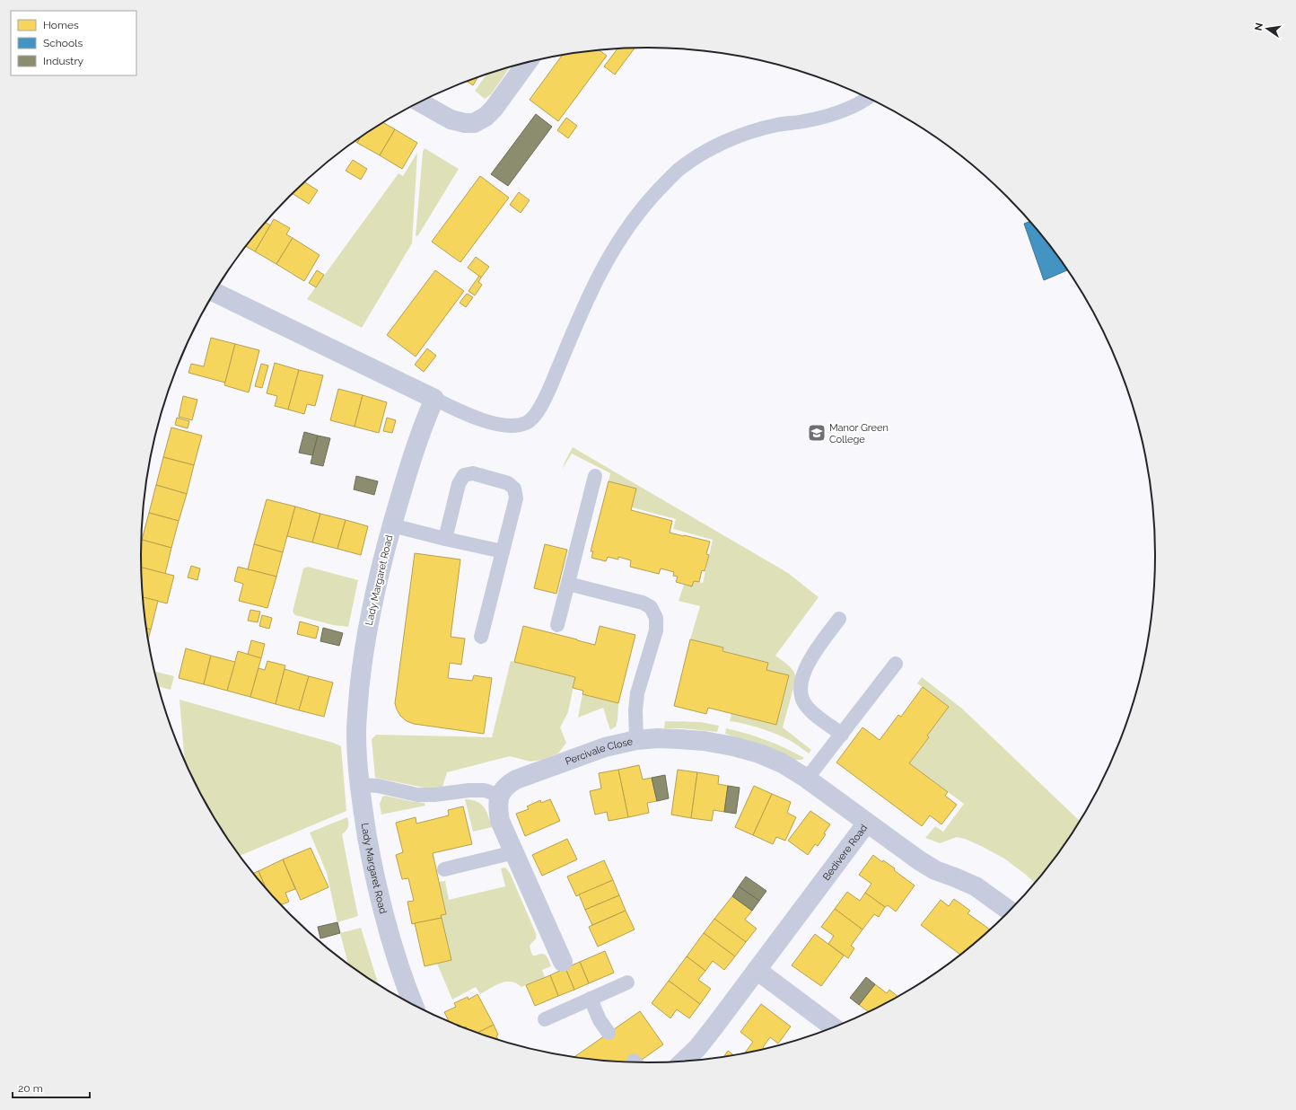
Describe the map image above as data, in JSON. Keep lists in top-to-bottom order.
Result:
{
  "streets": {
    "street": ["Lady Margaret Road", "Percivale Close", "Bedivere Road"]
  },
  "crossings": [
    ["Percivale Close", "Bedivere Road"]
  ],
  "places": {
    "school or university": ["Manor Green College"]
  },
  "legend": ["Homes", "Schools", "Industry"],
  "scale_bar": "20 m",
  "north": "left"
}
